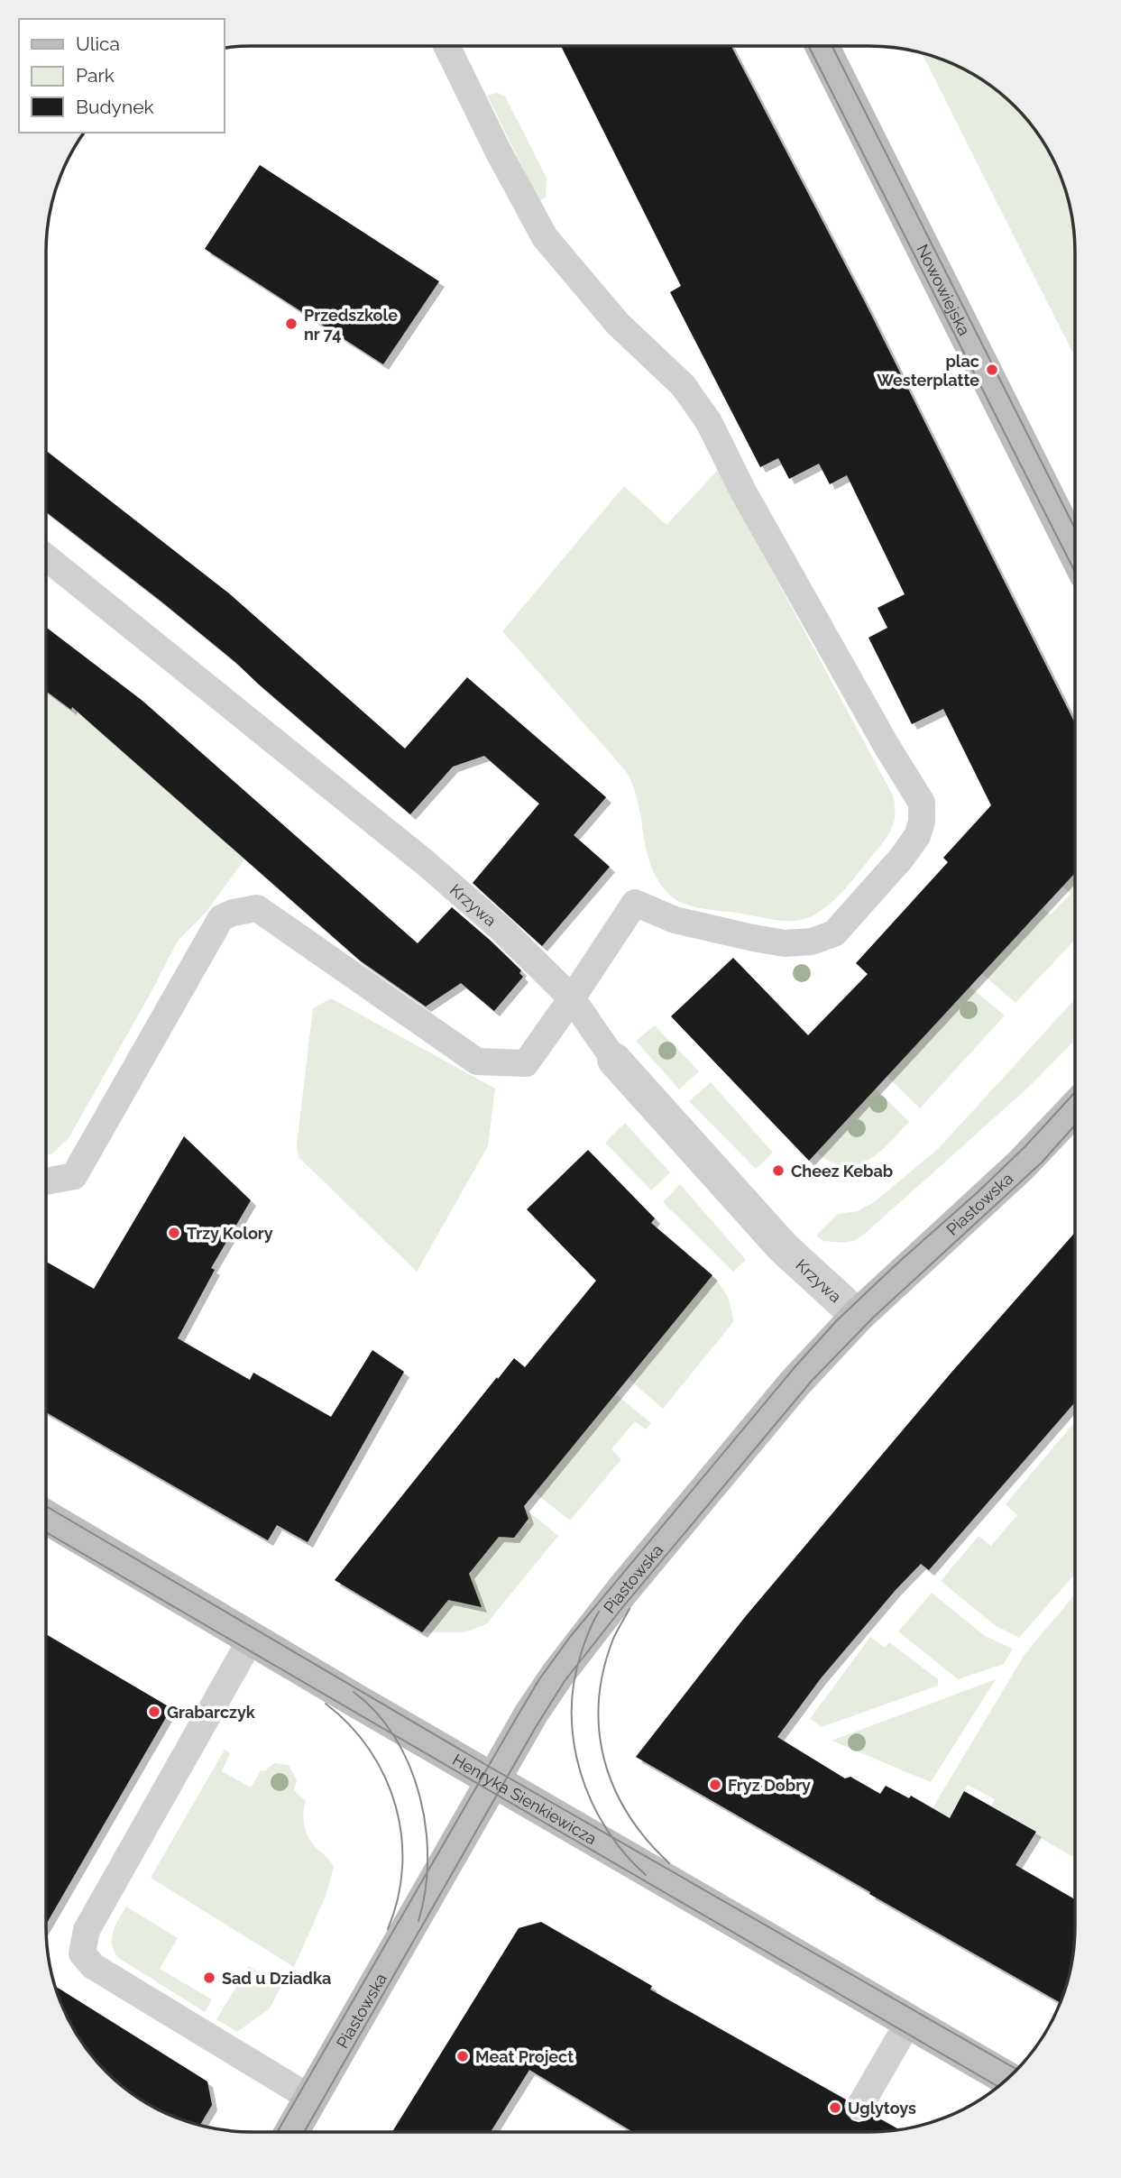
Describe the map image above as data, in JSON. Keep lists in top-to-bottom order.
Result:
{
  "streets": {
    "street": [
      "Nowowiejska",
      "Krzywa",
      "Piastowska",
      "Henryka Sienkiewicza"
    ]
  },
  "crossings": [
    ["Krzywa", "Piastowska"],
    ["Piastowska", "Henryka Sienkiewicza"]
  ],
  "places": [
    "Przedszkole nr 74",
    "plac Westerplatte",
    "Cheez Kebab",
    "Trzy Kolory",
    "Grabarczyk",
    "Fryz Dobry",
    "Sad u Dziadka",
    "Meat Project",
    "Uglytoys"
  ],
  "legend": ["Ulica", "Park", "Budynek"]
}
